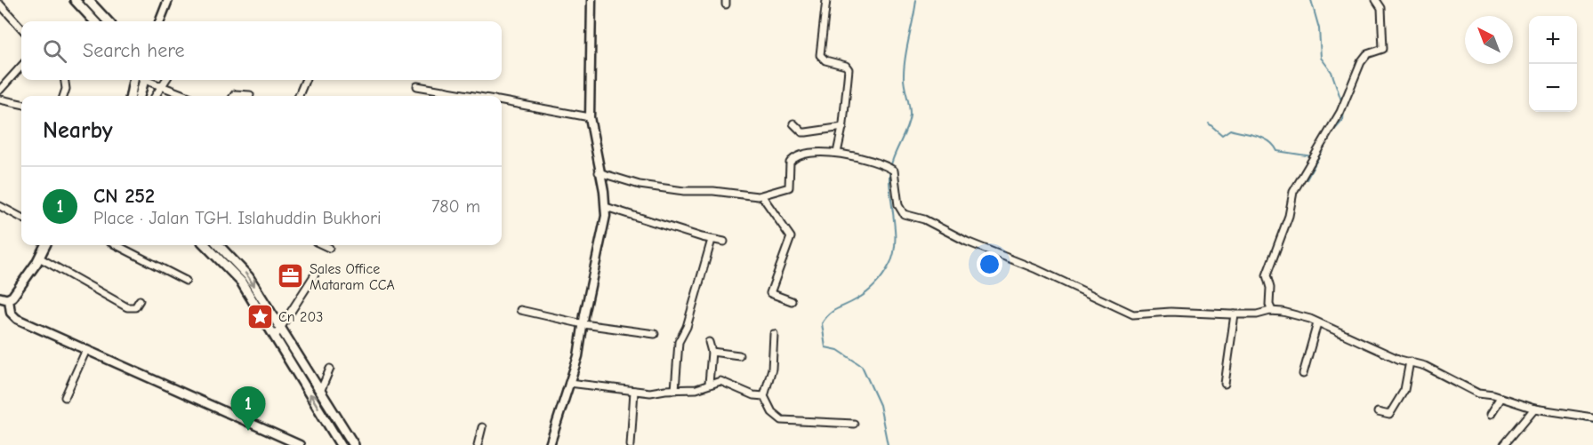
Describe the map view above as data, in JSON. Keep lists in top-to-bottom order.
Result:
{
  "places": {
    "office": ["Sales Office Mataram CCA"],
    "place": ["Cn 203"]
  },
  "north": "top left",
  "page": {
    "map_buttons": ["+", "−"],
    "search": "Search here",
    "heading": "Nearby",
    "list": [
      {
        "mark": "1",
        "name": "CN 252",
        "note": "Place · Jalan TGH. Islahuddin Bukhori",
        "value": "780 m"
      }
    ],
    "pins": "1"
  }
}
